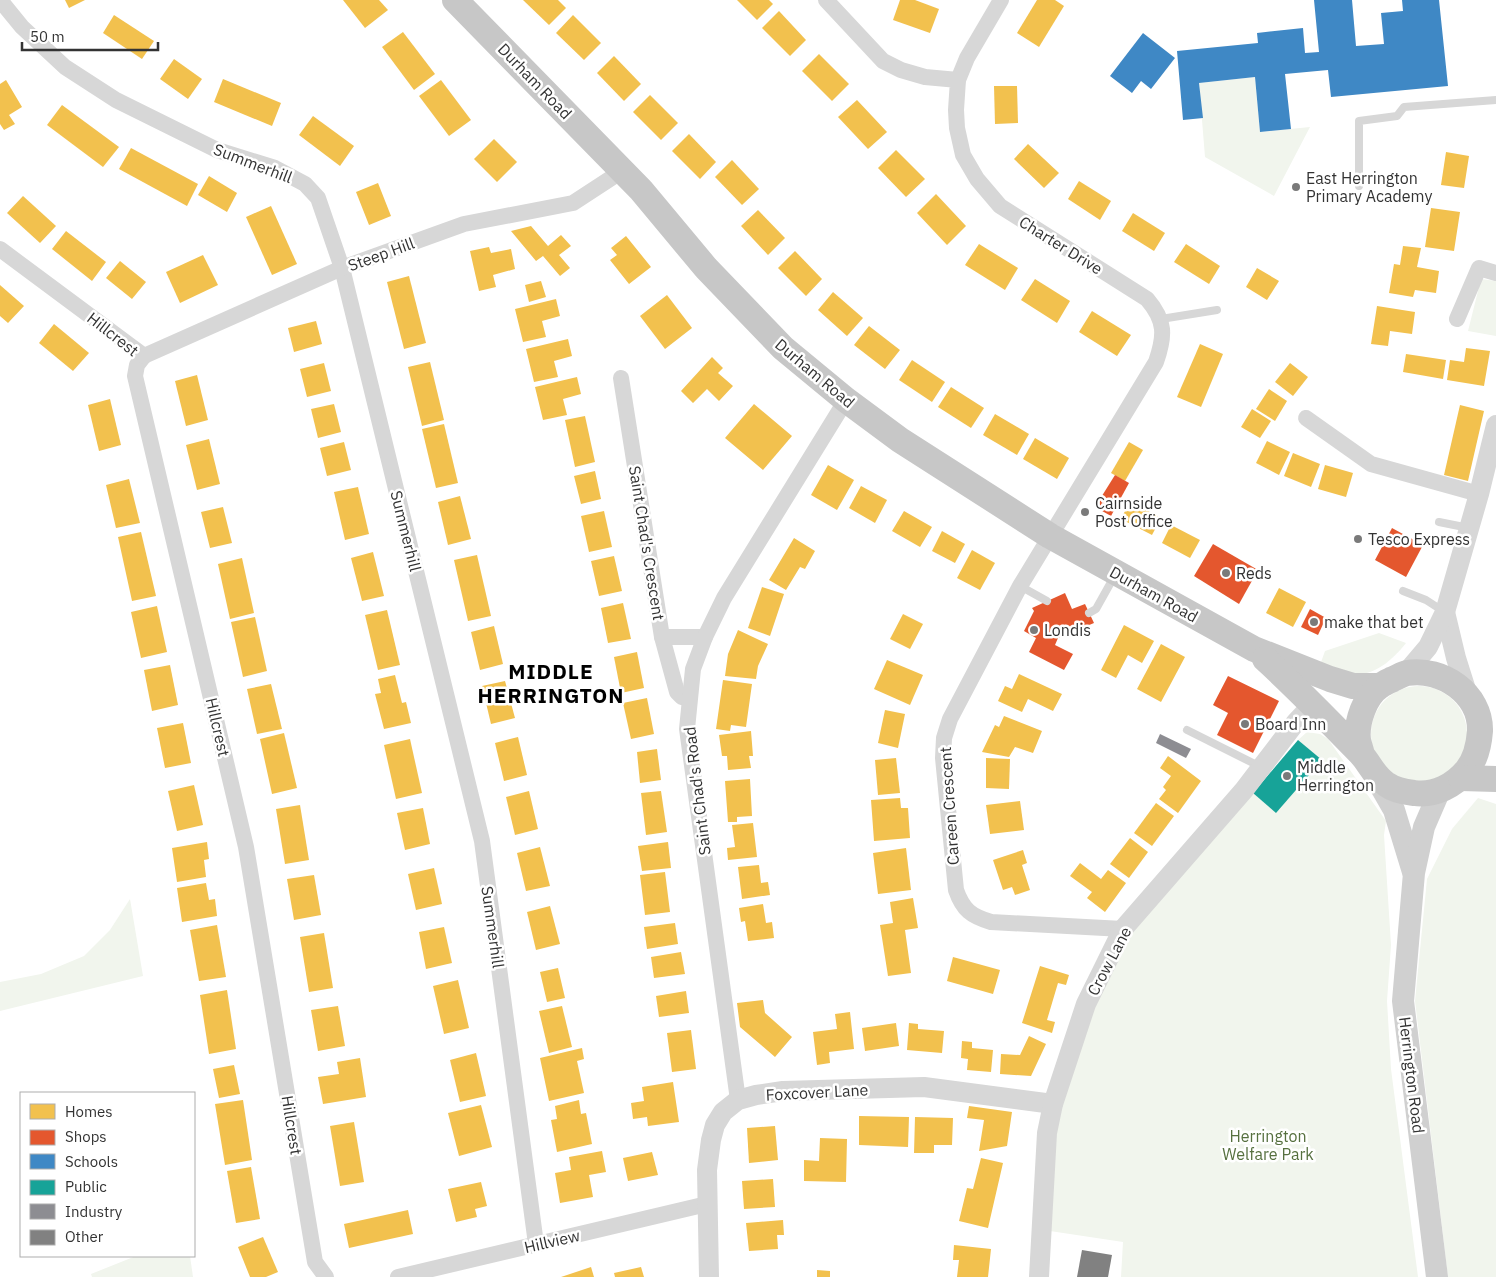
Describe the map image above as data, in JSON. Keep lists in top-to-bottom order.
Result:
{
  "streets": {
    "highway": ["Durham Road"],
    "main road": ["Herrington Road"],
    "street": [
      "Summerhill",
      "Charter Drive",
      "Steep Hill",
      "Hillcrest",
      "Saint Chad's Crescent",
      "Saint Chad's Road",
      "Careen Crescent",
      "Crow Lane",
      "Foxcover Lane",
      "Hillview"
    ]
  },
  "crossings": [
    ["Durham Road", "Steep Hill"],
    ["Durham Road", "Saint Chad's Road"],
    ["Durham Road", "Careen Crescent"],
    ["Durham Road", "Crow Lane"],
    ["Durham Road", "Herrington Road"],
    ["Summerhill", "Steep Hill"],
    ["Summerhill", "Hillview"],
    ["Steep Hill", "Hillcrest"],
    ["Saint Chad's Crescent", "Saint Chad's Road"],
    ["Saint Chad's Road", "Foxcover Lane"],
    ["Careen Crescent", "Crow Lane"],
    ["Crow Lane", "Foxcover Lane"],
    ["Foxcover Lane", "Hillview"]
  ],
  "districts": ["MIDDLE HERRINGTON"],
  "parks": ["Herrington Welfare Park"],
  "places": [
    "East Herrington Primary Academy",
    "Cairnside Post Office",
    "Tesco Express",
    "Reds",
    "make that bet",
    "Londis",
    "Board Inn",
    "Middle Herrington"
  ],
  "legend": [
    "Homes",
    "Shops",
    "Schools",
    "Public",
    "Industry",
    "Other"
  ],
  "scale_bar": "50 m"
}
